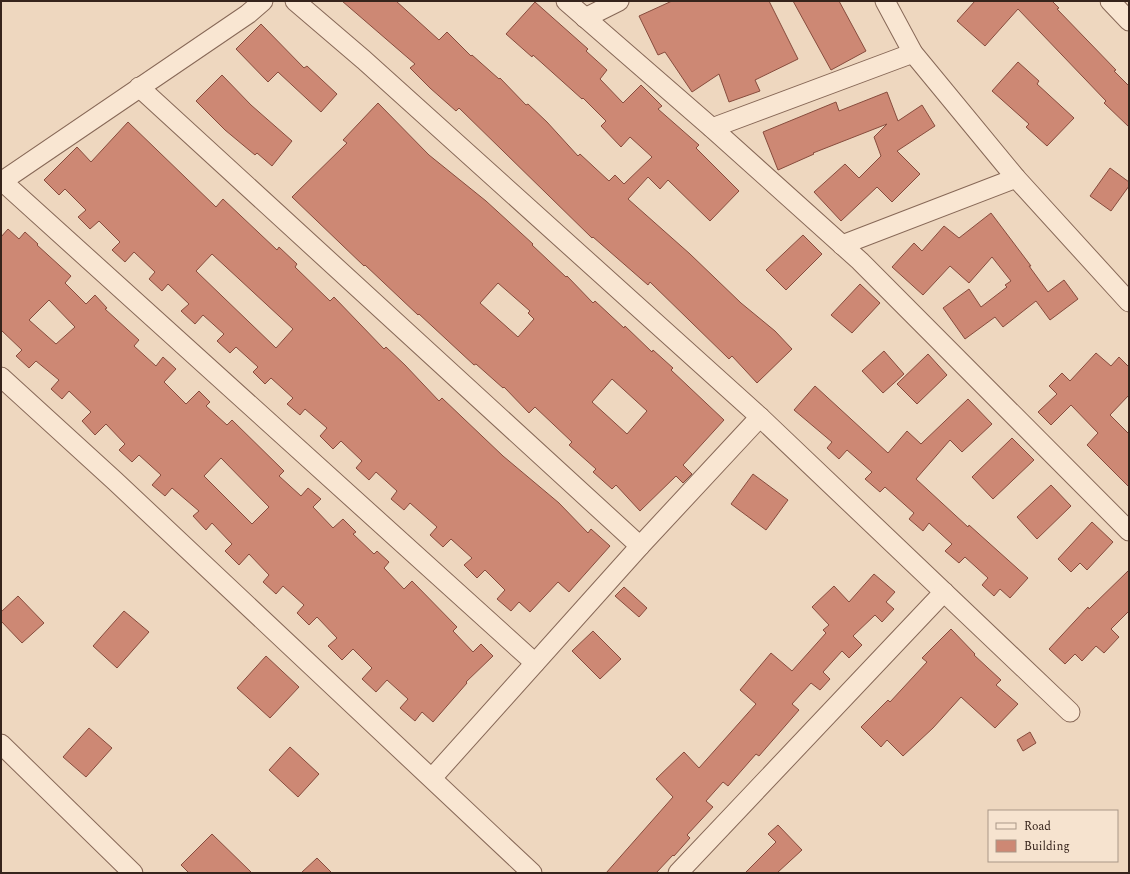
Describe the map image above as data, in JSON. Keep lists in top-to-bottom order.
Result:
{
  "legend": ["Road", "Building"]
}
